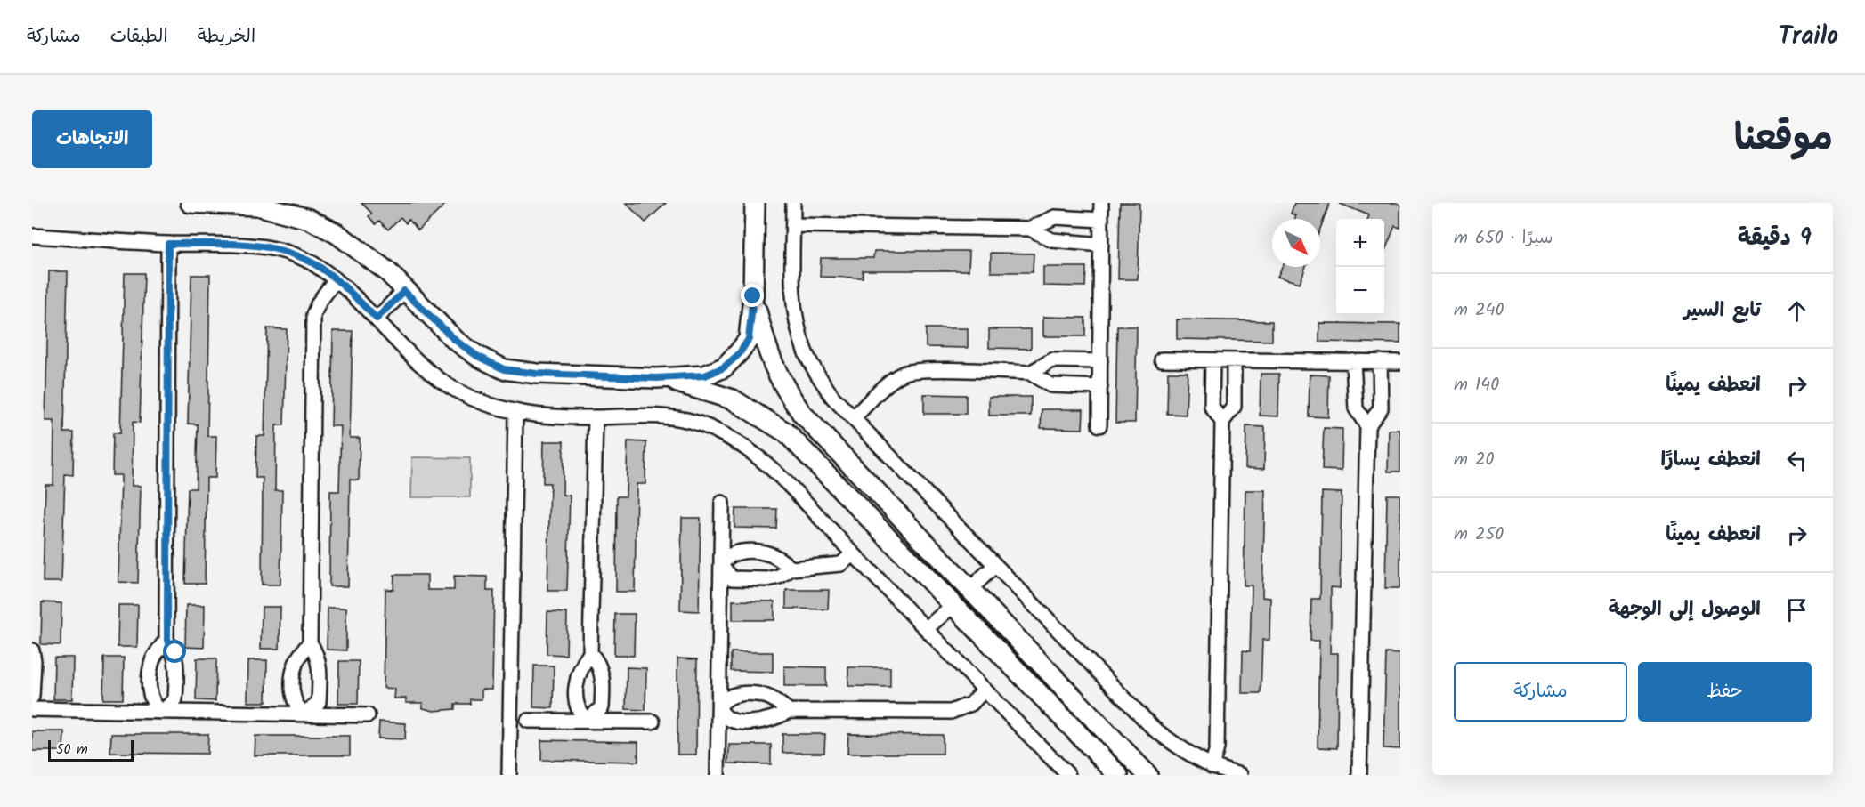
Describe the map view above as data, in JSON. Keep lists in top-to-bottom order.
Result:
{
  "scale_bar": "50 m",
  "north": "bottom right",
  "page": {
    "header": "Trailo",
    "nav": ["الخريطة", "الطبقات", "مشاركة"],
    "title": "موقعنا",
    "buttons": [
      "الاتجاهات",
      ["حفظ", "مشاركة"]
    ],
    "heading": ["9 دقيقة", "سيرًا · 650 m"],
    "map_buttons": ["+", "−"],
    "list": [
      ["تابع السير", "240 m"],
      ["انعطف يمينًا", "140 m"],
      ["انعطف يسارًا", "20 m"],
      ["انعطف يمينًا", "250 m"],
      "الوصول إلى الوجهة"
    ],
    "scale": "50 m"
  }
}
